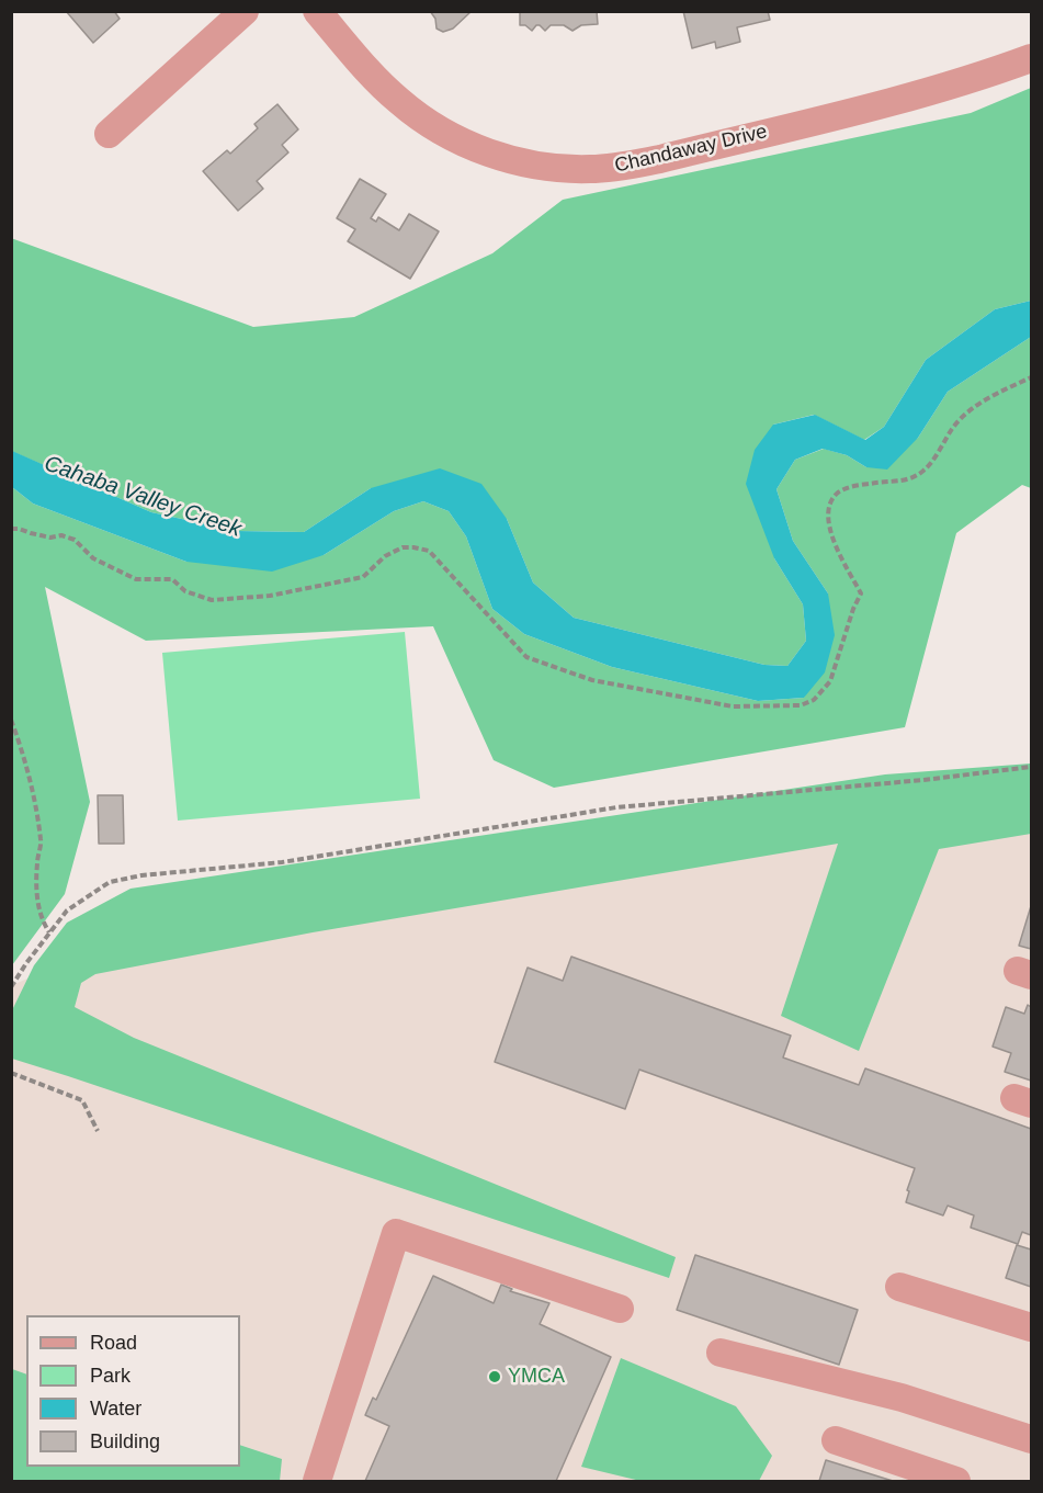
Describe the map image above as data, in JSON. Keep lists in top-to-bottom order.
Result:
{
  "streets": {
    "street": ["Chandaway Drive"]
  },
  "water": ["Cahaba Valley Creek"],
  "places": ["YMCA"],
  "legend": [
    "Road",
    "Park",
    "Water",
    "Building"
  ]
}
